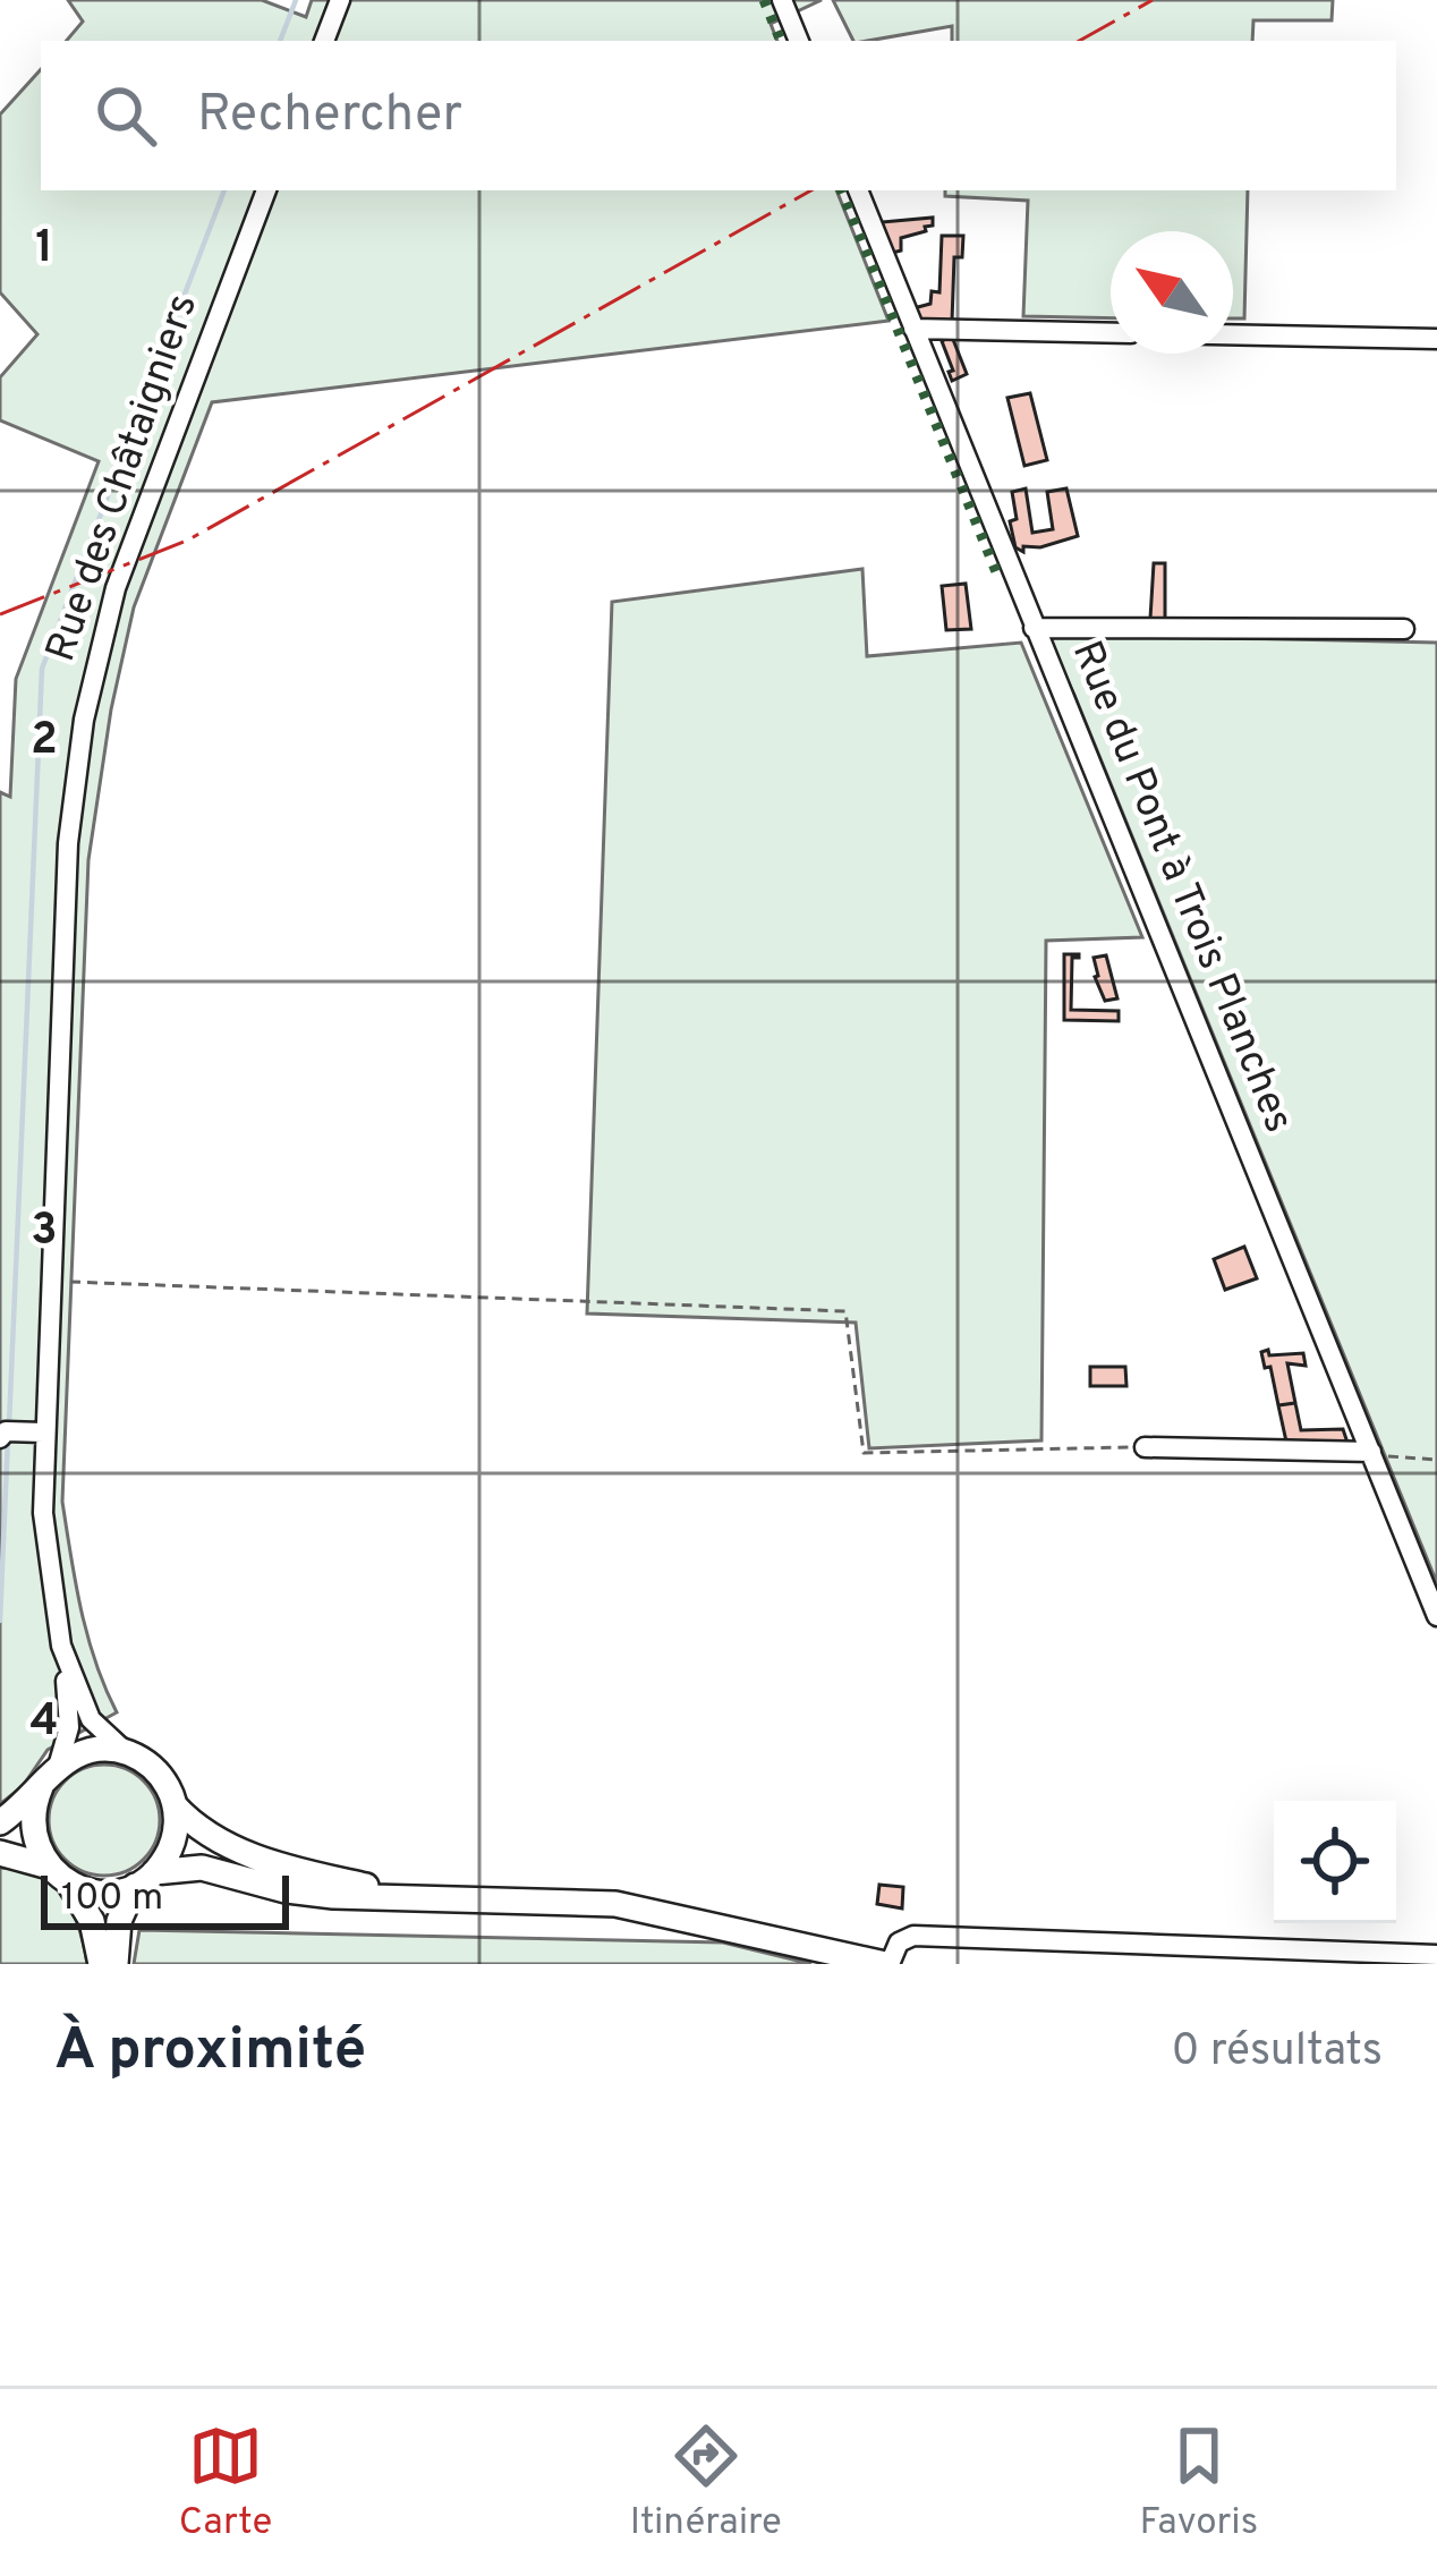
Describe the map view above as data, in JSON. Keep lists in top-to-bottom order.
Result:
{
  "streets": {
    "street": ["Rue des Châtaigniers", "Rue du Pont à Trois Planches"]
  },
  "scale_bar": "100 m",
  "north": "top left",
  "page": {
    "search": "Rechercher",
    "scale": "100 m",
    "heading": ["À proximité", "0 résultats"],
    "nav": ["Carte", "Itinéraire", "Favoris"]
  },
  "grid": {
    "rows": [
      "1",
      "2",
      "3",
      "4"
    ]
  }
}
